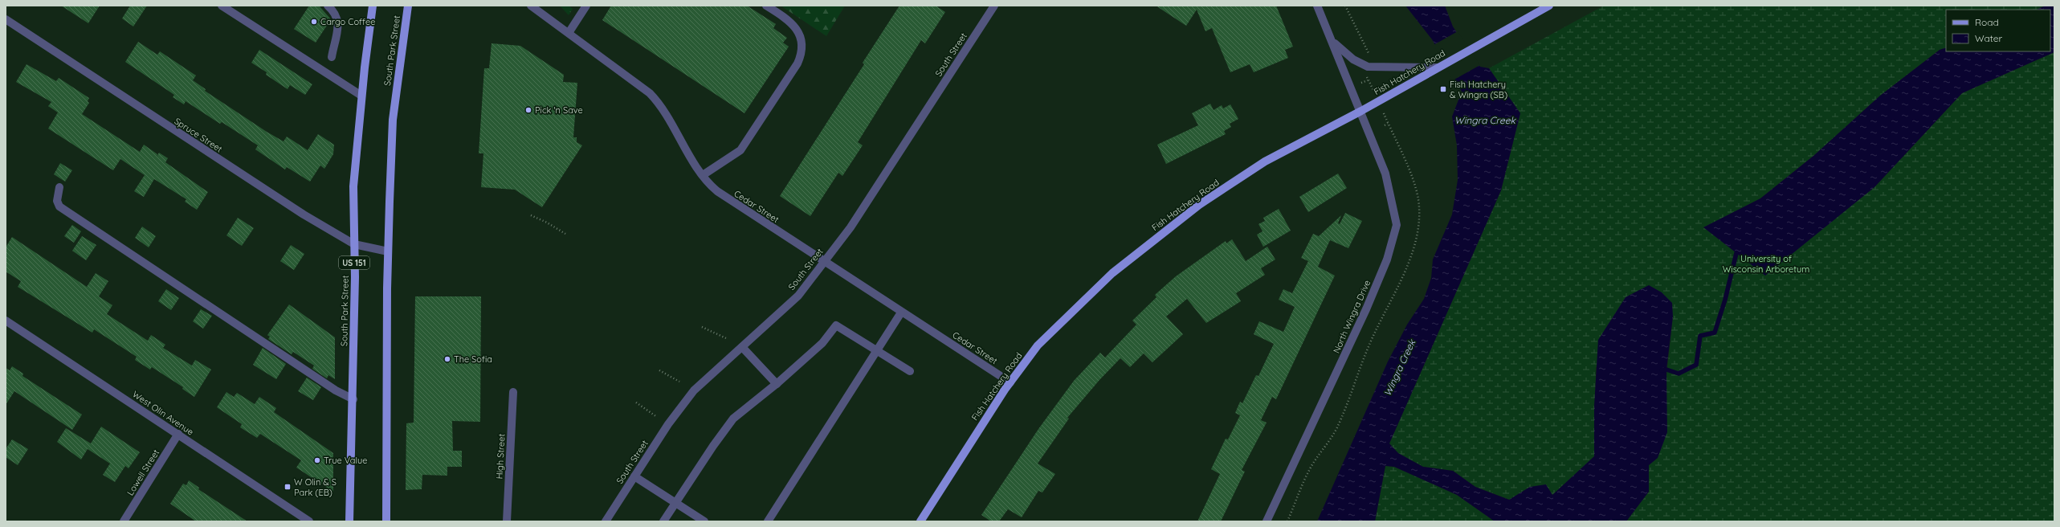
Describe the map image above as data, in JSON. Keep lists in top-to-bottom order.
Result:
{
  "streets": {
    "main road": ["South Park Street", "Fish Hatchery Road", "US 151"],
    "street": [
      "South Street",
      "Spruce Street",
      "Cedar Street",
      "North Wingra Drive",
      "West Olin Avenue",
      "High Street",
      "Lowell Street"
    ]
  },
  "crossings": [
    ["South Park Street", "Spruce Street"],
    ["South Street", "Cedar Street"],
    ["Fish Hatchery Road", "Cedar Street"],
    ["Fish Hatchery Road", "North Wingra Drive"],
    ["West Olin Avenue", "Lowell Street"]
  ],
  "water": ["Wingra Creek"],
  "parks": ["University of Wisconsin Arboretum"],
  "places": {
    "other": [
      "Cargo Coffee",
      "Pick 'n Save",
      "The Sofia",
      "True Value"
    ],
    "transit": ["Fish Hatchery & Wingra (SB)", "W Olin & S Park (EB)"]
  },
  "legend": ["Road", "Water"]
}
